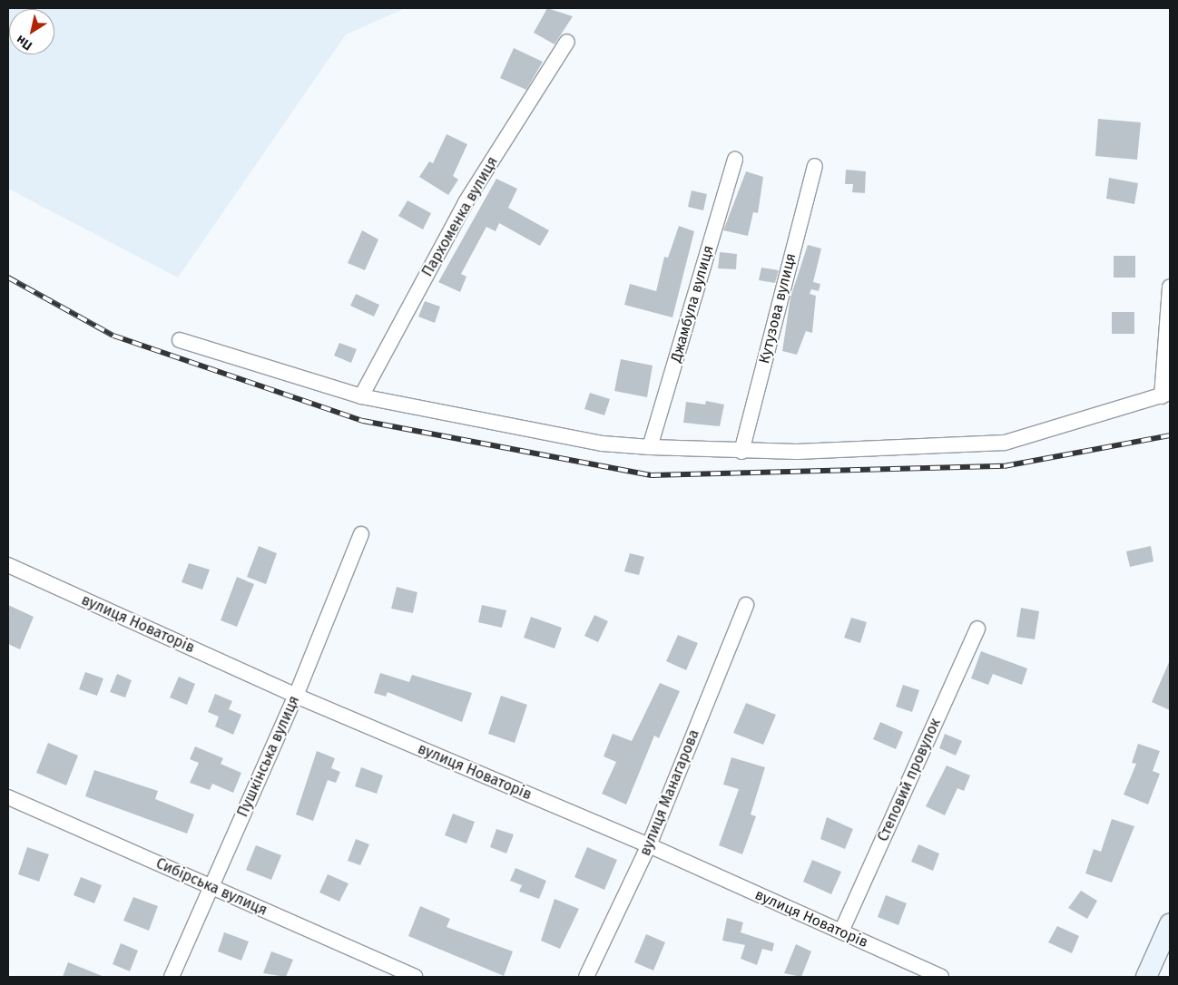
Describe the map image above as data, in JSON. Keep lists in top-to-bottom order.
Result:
{
  "streets": {
    "street": [
      "Пархоменка вулиця",
      "Джамбула вулиця",
      "Кутузова вулиця",
      "вулиця Новаторів",
      "Пушкінська вулиця",
      "Степовий провулок",
      "вулиця Манагарова",
      "Сибірська вулиця"
    ]
  },
  "crossings": [
    ["вулиця Новаторів", "Пушкінська вулиця"],
    ["вулиця Новаторів", "Степовий провулок"],
    ["вулиця Новаторів", "вулиця Манагарова"],
    ["Пушкінська вулиця", "Сибірська вулиця"]
  ],
  "north": "bottom left"
}
